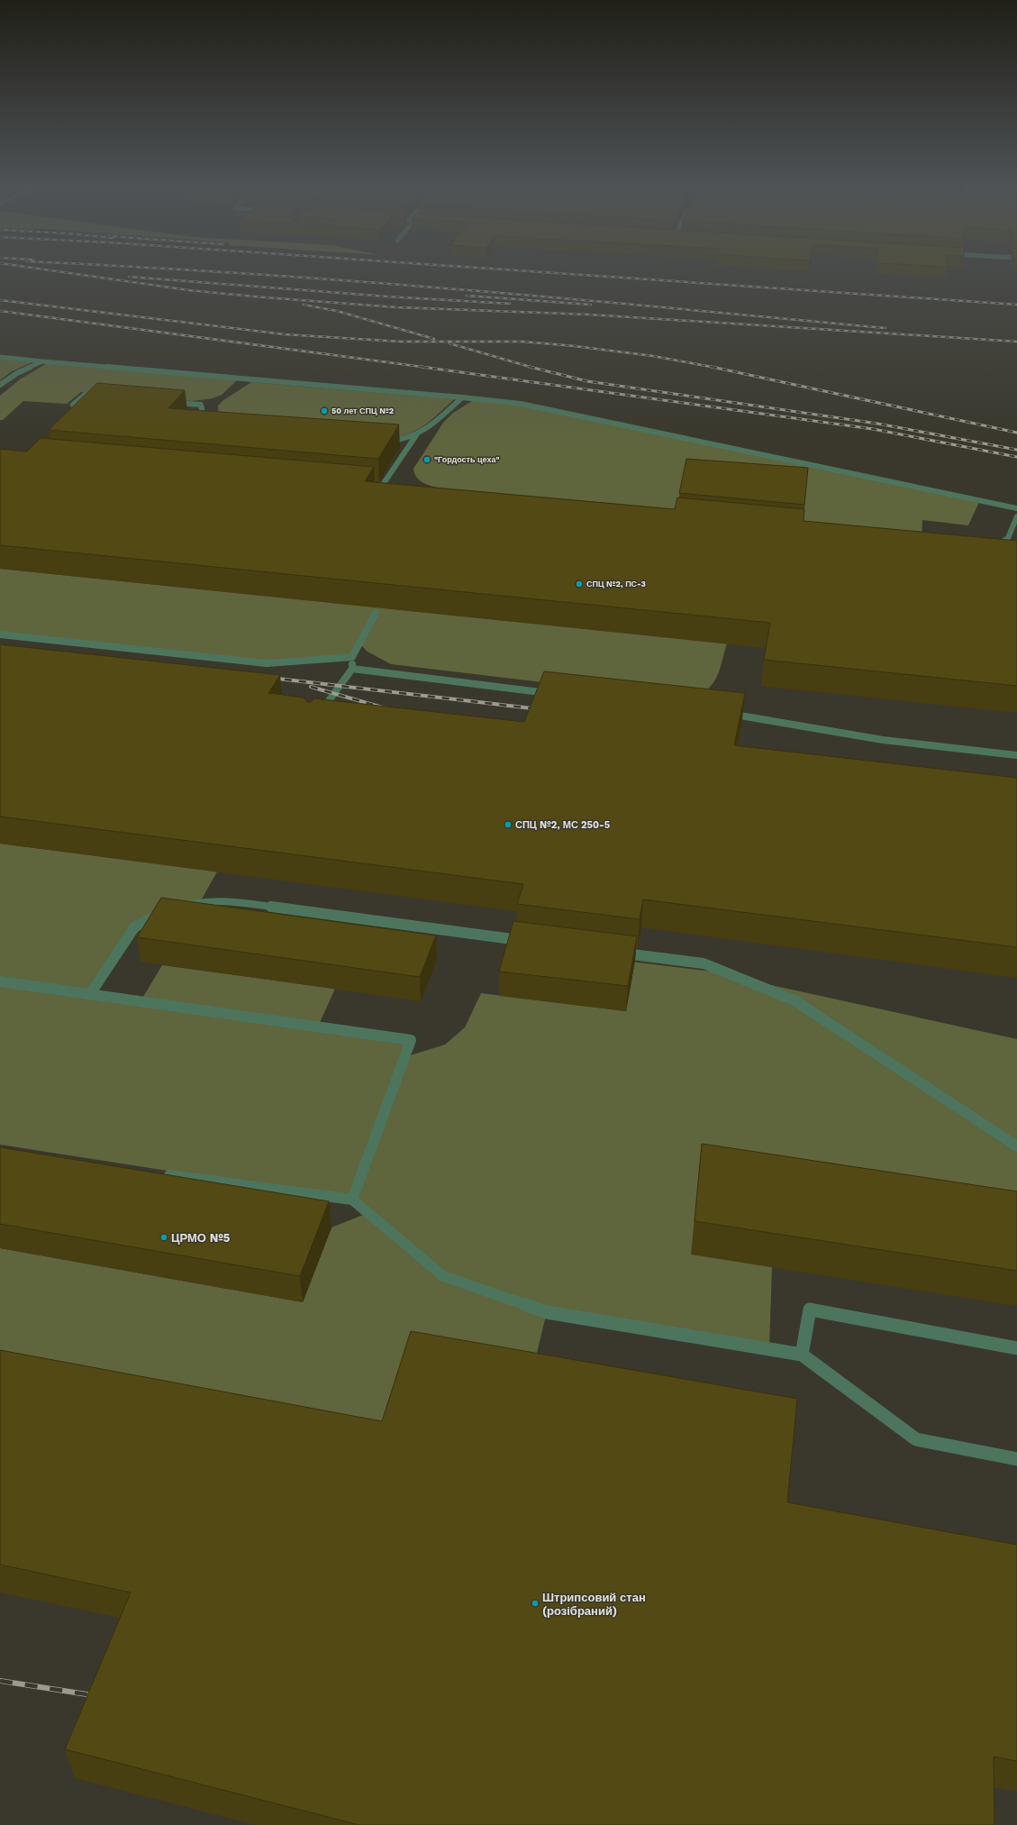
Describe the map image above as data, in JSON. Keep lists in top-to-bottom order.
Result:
{
  "places": [
    "50 лет СПЦ №2",
    "\"Гордость цеха\"",
    "СПЦ №2, ПС-3",
    "СПЦ №2, МС 250-5",
    "ЦРМО №5",
    "Штрипсовий стан (розібраний)"
  ]
}
